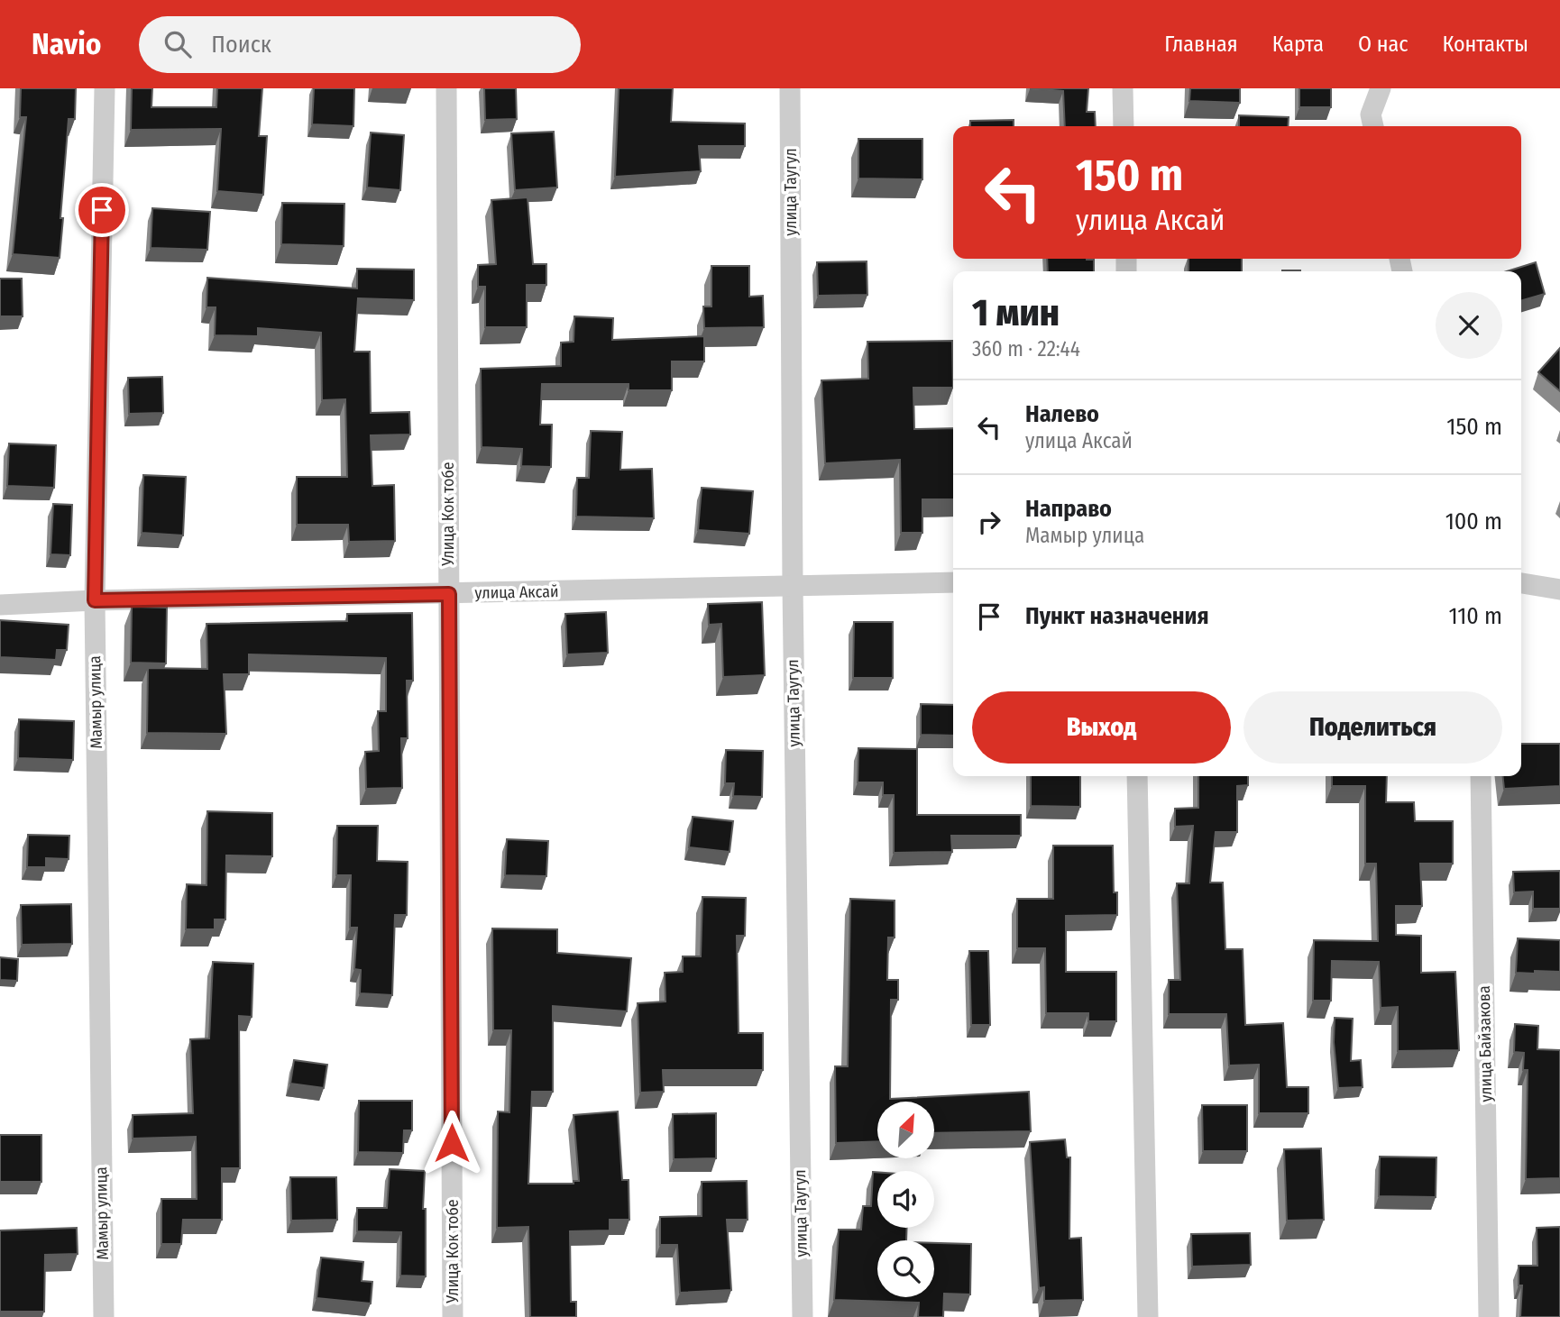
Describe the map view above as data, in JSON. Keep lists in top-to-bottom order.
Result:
{
  "streets": {
    "street": [
      "улица Таугул",
      "Улица Кок тобе",
      "улица Аксай",
      "Мамыр улица",
      "улица Байзакова"
    ]
  },
  "crossings": [
    ["улица Таугул", "улица Аксай"],
    ["Улица Кок тобе", "улица Аксай"],
    ["улица Аксай", "Мамыр улица"]
  ],
  "north": "top right",
  "page": {
    "header": "Navio",
    "search": "Поиск",
    "nav": [
      "Главная",
      "Карта",
      "О нас",
      "Контакты"
    ],
    "turn": ["150 m", "улица Аксай"],
    "heading": ["1 мин", "360 m · 22:44"],
    "list": [
      {
        "name": "Налево",
        "note": "улица Аксай",
        "value": "150 m"
      },
      {
        "name": "Направо",
        "note": "Мамыр улица",
        "value": "100 m"
      },
      {
        "name": "Пункт назначения",
        "value": "110 m"
      }
    ],
    "buttons": ["Выход", "Поделиться"]
  }
}
